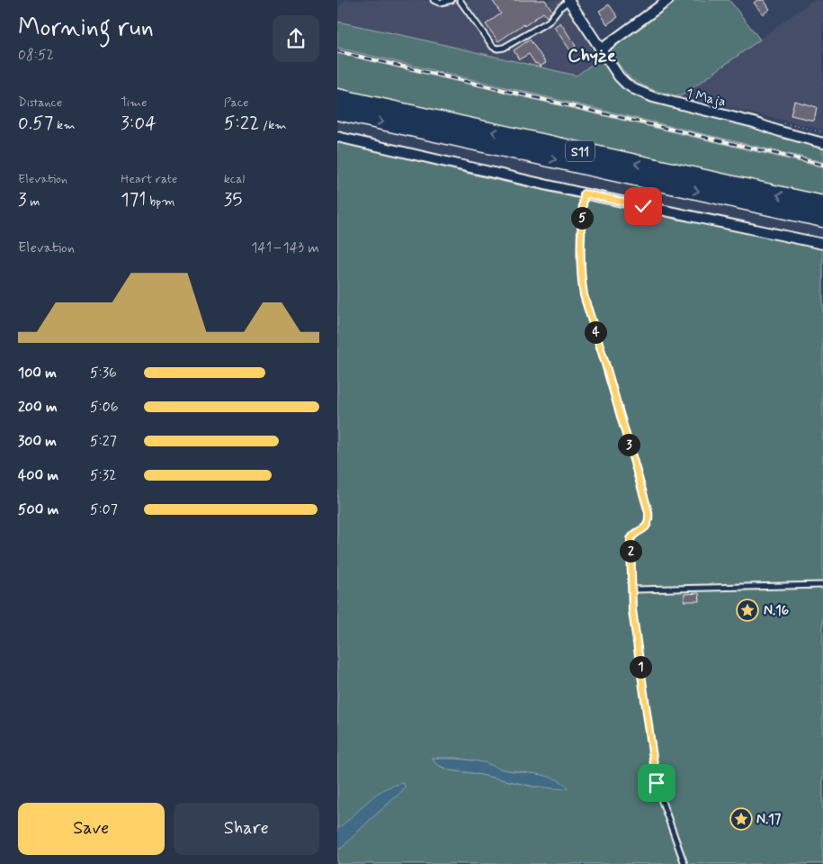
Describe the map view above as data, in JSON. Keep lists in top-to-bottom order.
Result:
{
  "streets": {
    "highway": ["S11"],
    "street": ["1 Maja"]
  },
  "districts": ["Chyże"],
  "places": {
    "place": ["N.16", "N.17"]
  },
  "page": {
    "heading": ["Morning run", "08:52"],
    "stats": [
      ["Distance", "0.57 km"],
      ["Time", "3:04"],
      ["Pace", "5:22 /km"],
      ["Elevation", "3 m"],
      ["Heart rate", "171 bpm"],
      ["kcal", "35"]
    ],
    "pins": [
      "5",
      "4",
      "3",
      "2",
      "1"
    ],
    "chart": ["Elevation", "141–143 m"],
    "list": [
      {
        "name": "100 m",
        "note": "5:36"
      },
      {
        "name": "200 m",
        "note": "5:06"
      },
      {
        "name": "300 m",
        "note": "5:27"
      },
      {
        "name": "400 m",
        "note": "5:32"
      },
      {
        "name": "500 m",
        "note": "5:07"
      }
    ],
    "buttons": ["Save", "Share"]
  }
}
